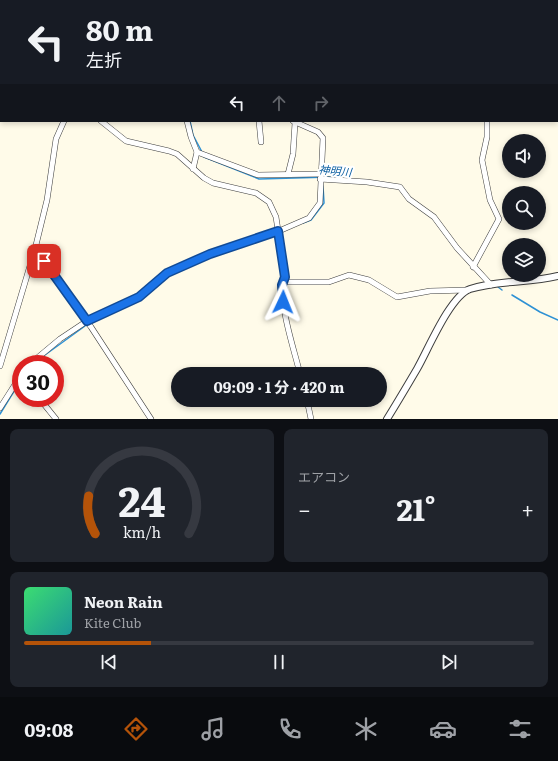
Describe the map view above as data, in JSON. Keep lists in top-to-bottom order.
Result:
{
  "water": ["神明川"],
  "page": {
    "turn": ["80 m", "左折"],
    "limit": "30",
    "trip": "09:09 · 1 分 · 420 m",
    "tile": "エアコン",
    "heat": ["−", "21°", "+"],
    "song": ["Neon Rain", "Kite Club"],
    "tabs": "09:08",
    "gauge": ["24", "km/h"]
  }
}
